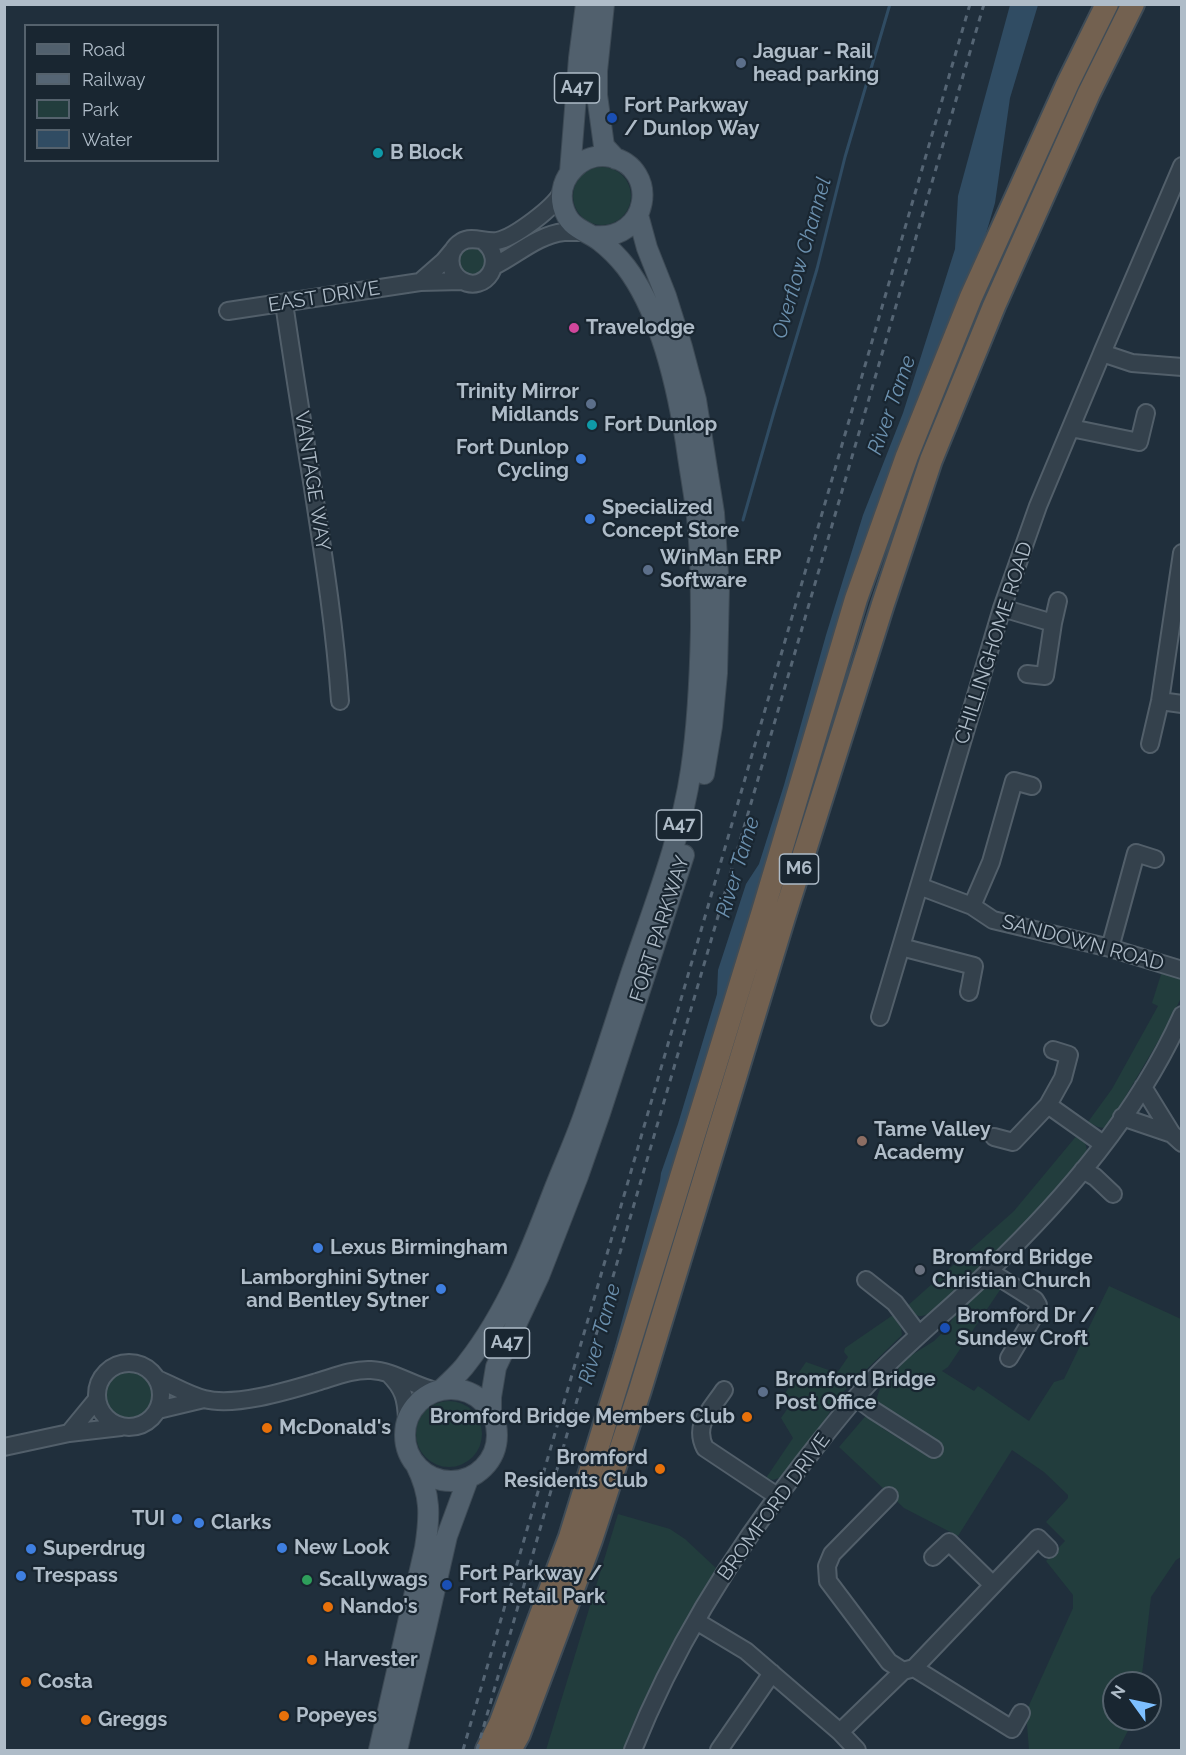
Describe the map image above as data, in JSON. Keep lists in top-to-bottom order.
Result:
{
  "streets": {
    "highway": ["M6"],
    "main road": ["A47", "FORT PARKWAY"],
    "street": [
      "EAST DRIVE",
      "VANTAGE WAY",
      "CHILLINGHOME ROAD",
      "SANDOWN ROAD",
      "BROMFORD DRIVE"
    ]
  },
  "crossings": [
    ["A47", "FORT PARKWAY"],
    ["EAST DRIVE", "VANTAGE WAY"],
    ["CHILLINGHOME ROAD", "SANDOWN ROAD"]
  ],
  "water": ["Overflow Channel", "River Tame"],
  "places": [
    "Jaguar - Rail head parking",
    "Fort Parkway / Dunlop Way",
    "B Block",
    "Travelodge",
    "Trinity Mirror Midlands",
    "Fort Dunlop",
    "Fort Dunlop Cycling",
    "Specialized Concept Store",
    "WinMan ERP Software",
    "Tame Valley Academy",
    "Lexus Birmingham",
    "Bromford Bridge Christian Church",
    "Lamborghini Sytner and Bentley Sytner",
    "Bromford Dr / Sundew Croft",
    "Bromford Bridge Post Office",
    "Bromford Bridge Members Club",
    "McDonald's",
    "Bromford Residents Club",
    "TUI",
    "Clarks",
    "New Look",
    "Superdrug",
    "Trespass",
    "Scallywags",
    "Fort Parkway / Fort Retail Park",
    "Nando's",
    "Harvester",
    "Costa",
    "Popeyes",
    "Greggs"
  ],
  "legend": [
    "Road",
    "Railway",
    "Park",
    "Water"
  ],
  "north": "top left"
}
